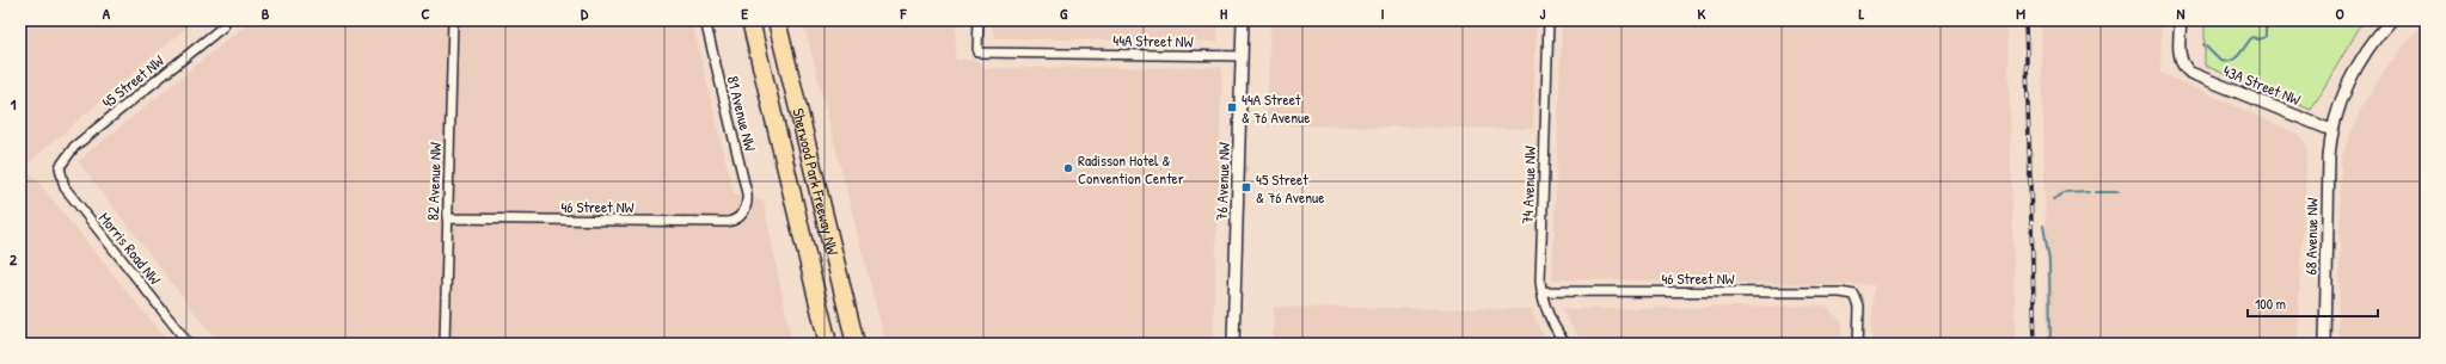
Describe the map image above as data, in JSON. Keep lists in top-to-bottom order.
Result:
{
  "streets": {
    "highway": ["Sherwood Park Freeway NW"],
    "street": [
      "44A Street NW",
      "45 Street NW",
      "43A Street NW",
      "81 Avenue NW",
      "82 Avenue NW",
      "76 Avenue NW",
      "74 Avenue NW",
      "46 Street NW",
      "68 Avenue NW",
      "Morris Road NW"
    ]
  },
  "crossings": [
    ["44A Street NW", "76 Avenue NW"],
    ["45 Street NW", "Morris Road NW"],
    ["43A Street NW", "68 Avenue NW"],
    ["81 Avenue NW", "46 Street NW"],
    ["82 Avenue NW", "46 Street NW"],
    ["74 Avenue NW", "46 Street NW"]
  ],
  "places": {
    "transit": ["44A Street & 76 Avenue", "45 Street & 76 Avenue"],
    "other": ["Radisson Hotel & Convention Center"]
  },
  "scale_bar": "100 m",
  "grid": {
    "columns": [
      "A",
      "B",
      "C",
      "D",
      "E",
      "F",
      "G",
      "H",
      "I",
      "J",
      "K",
      "L",
      "M",
      "N",
      "O"
    ],
    "rows": ["1", "2"]
  }
}
